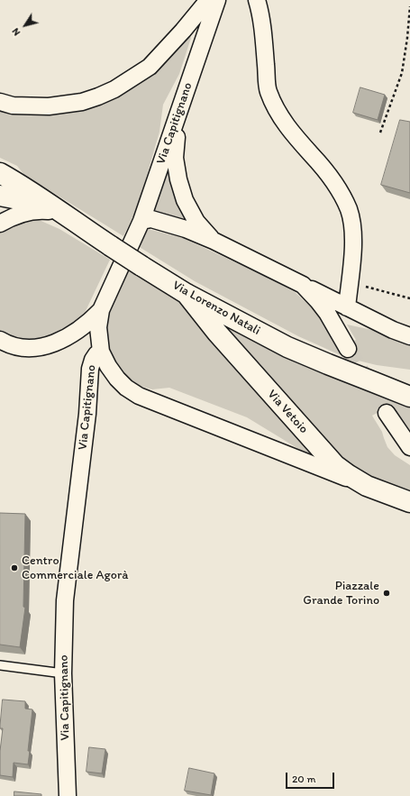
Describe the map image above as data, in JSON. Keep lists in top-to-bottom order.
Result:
{
  "streets": {
    "street": ["Via Capitignano", "Via Lorenzo Natali", "Via Vetoio"]
  },
  "crossings": [
    ["Via Lorenzo Natali", "Via Vetoio"]
  ],
  "places": ["Centro Commerciale Agorà", "Piazzale Grande Torino"],
  "scale_bar": "20 m",
  "north": "bottom left"
}
